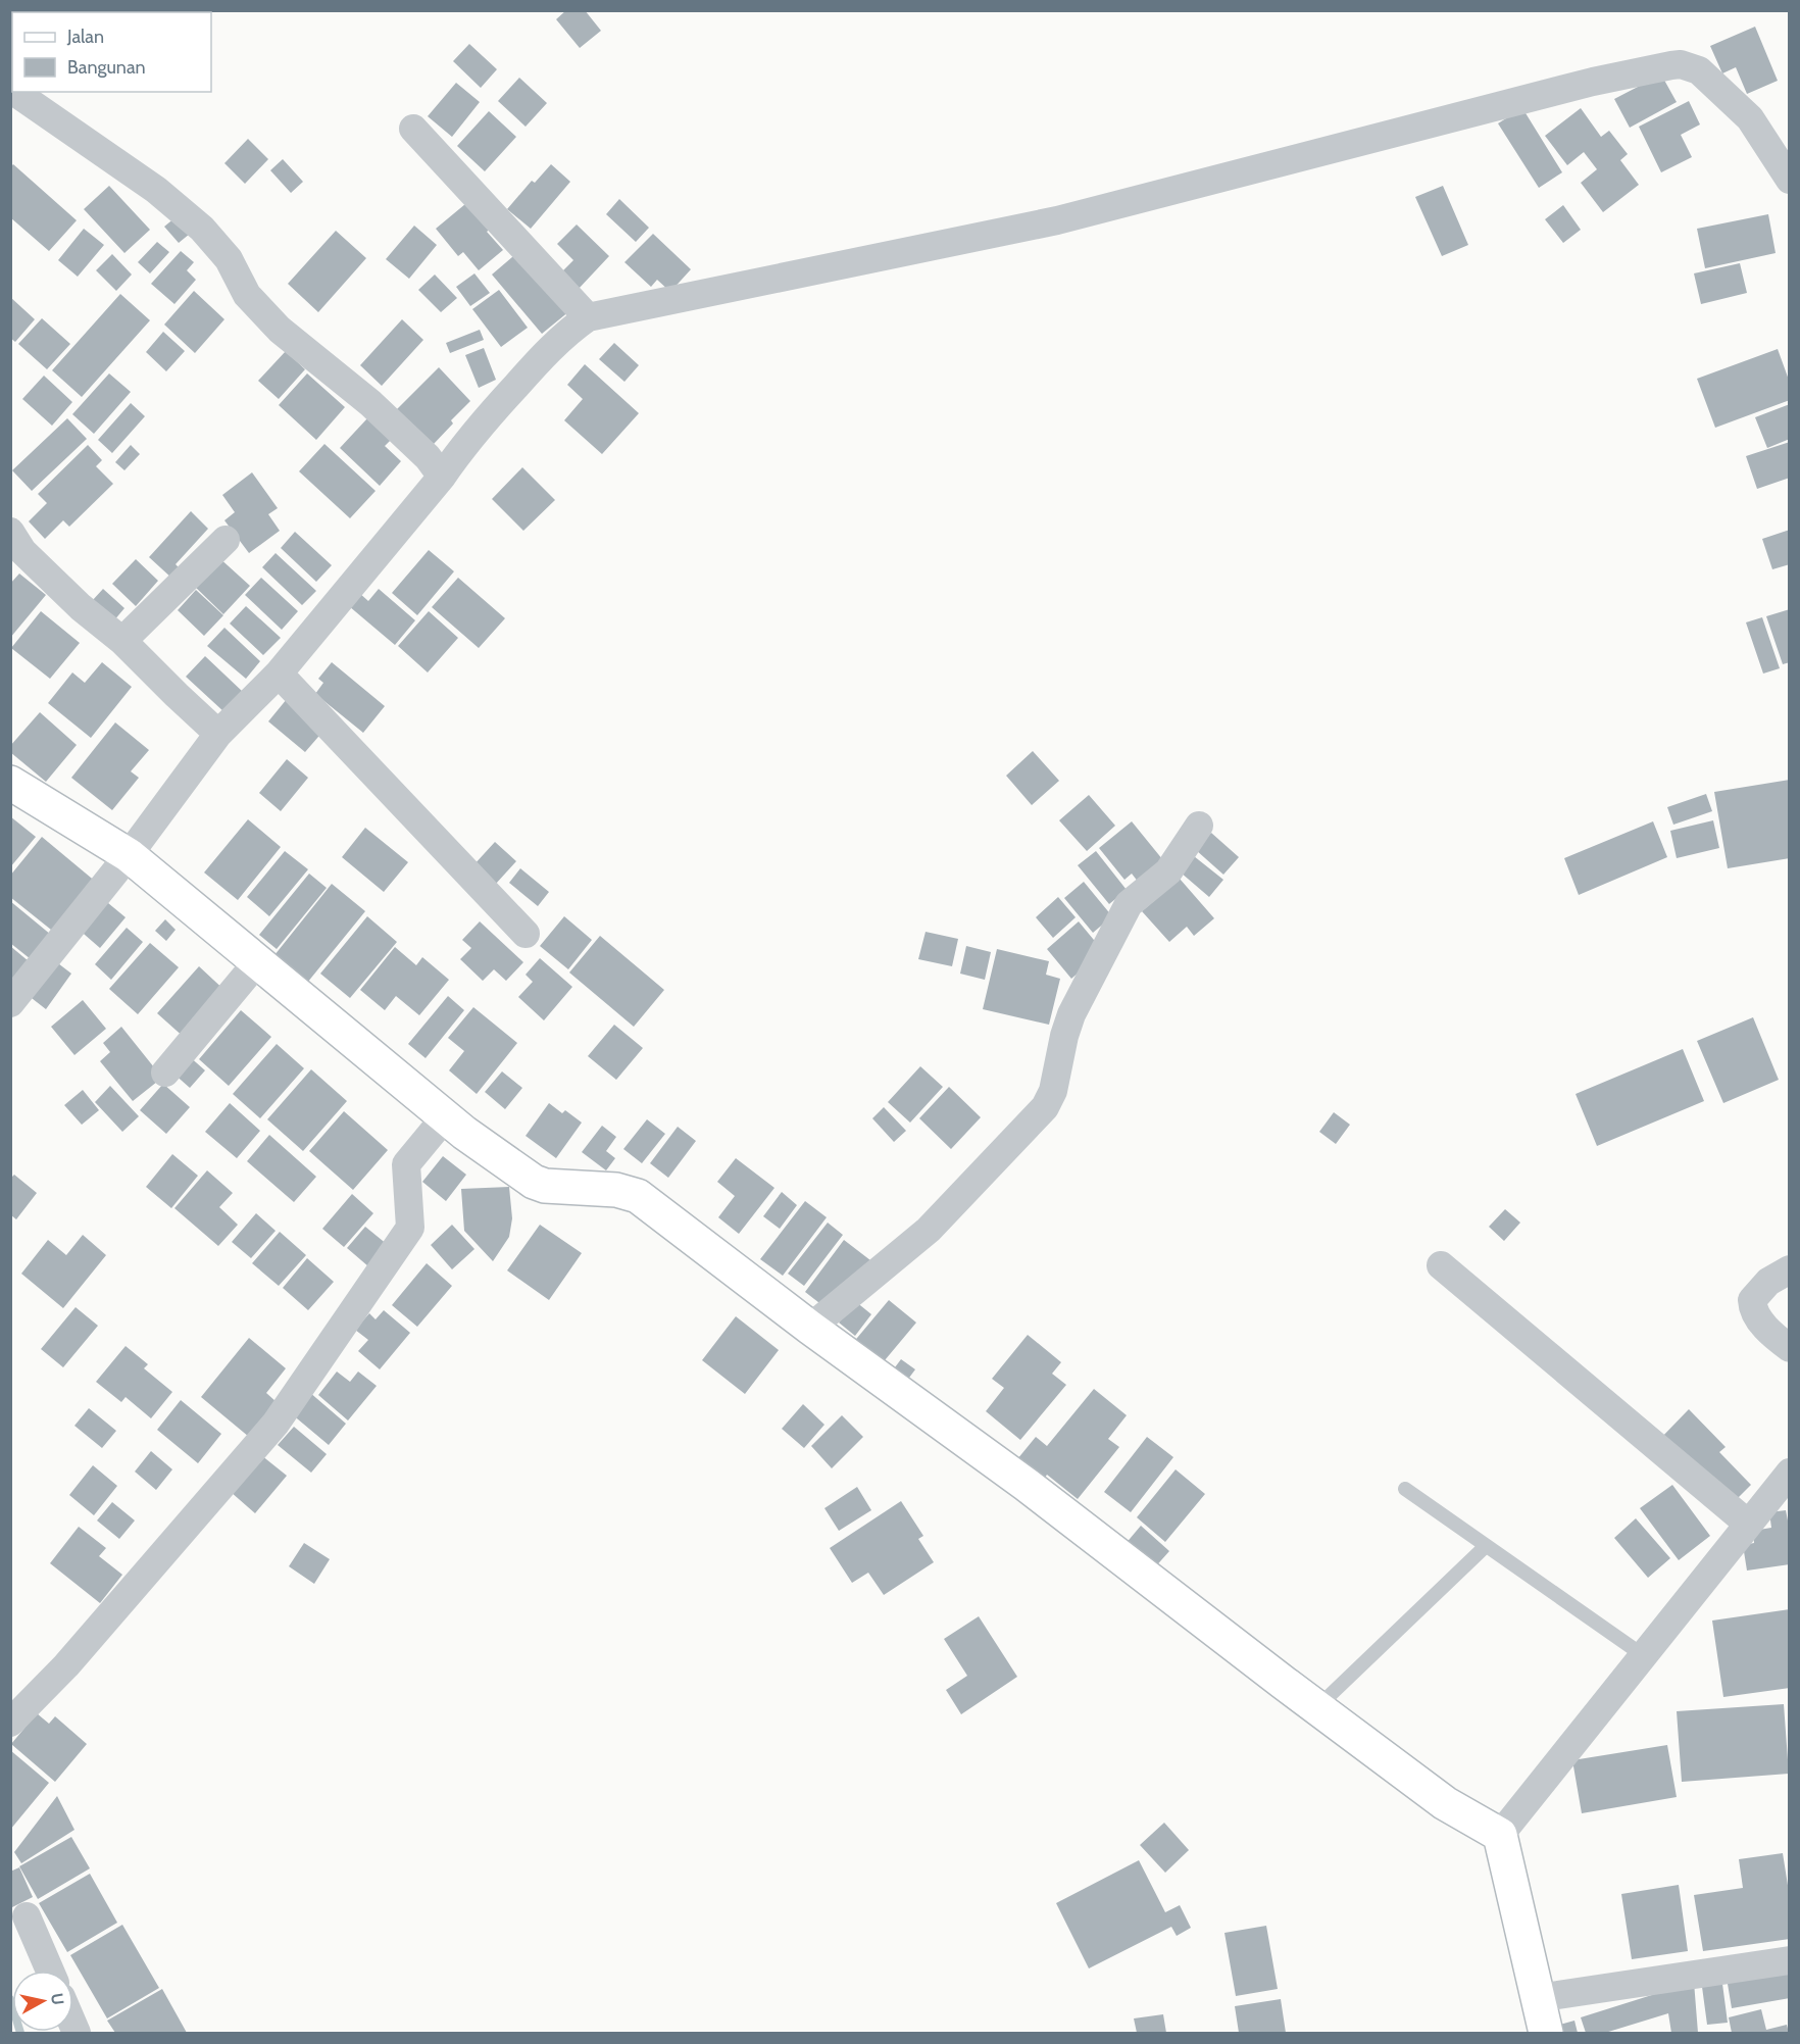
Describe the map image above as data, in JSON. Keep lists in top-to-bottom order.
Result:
{
  "legend": ["Jalan", "Bangunan"],
  "north": "right"
}
